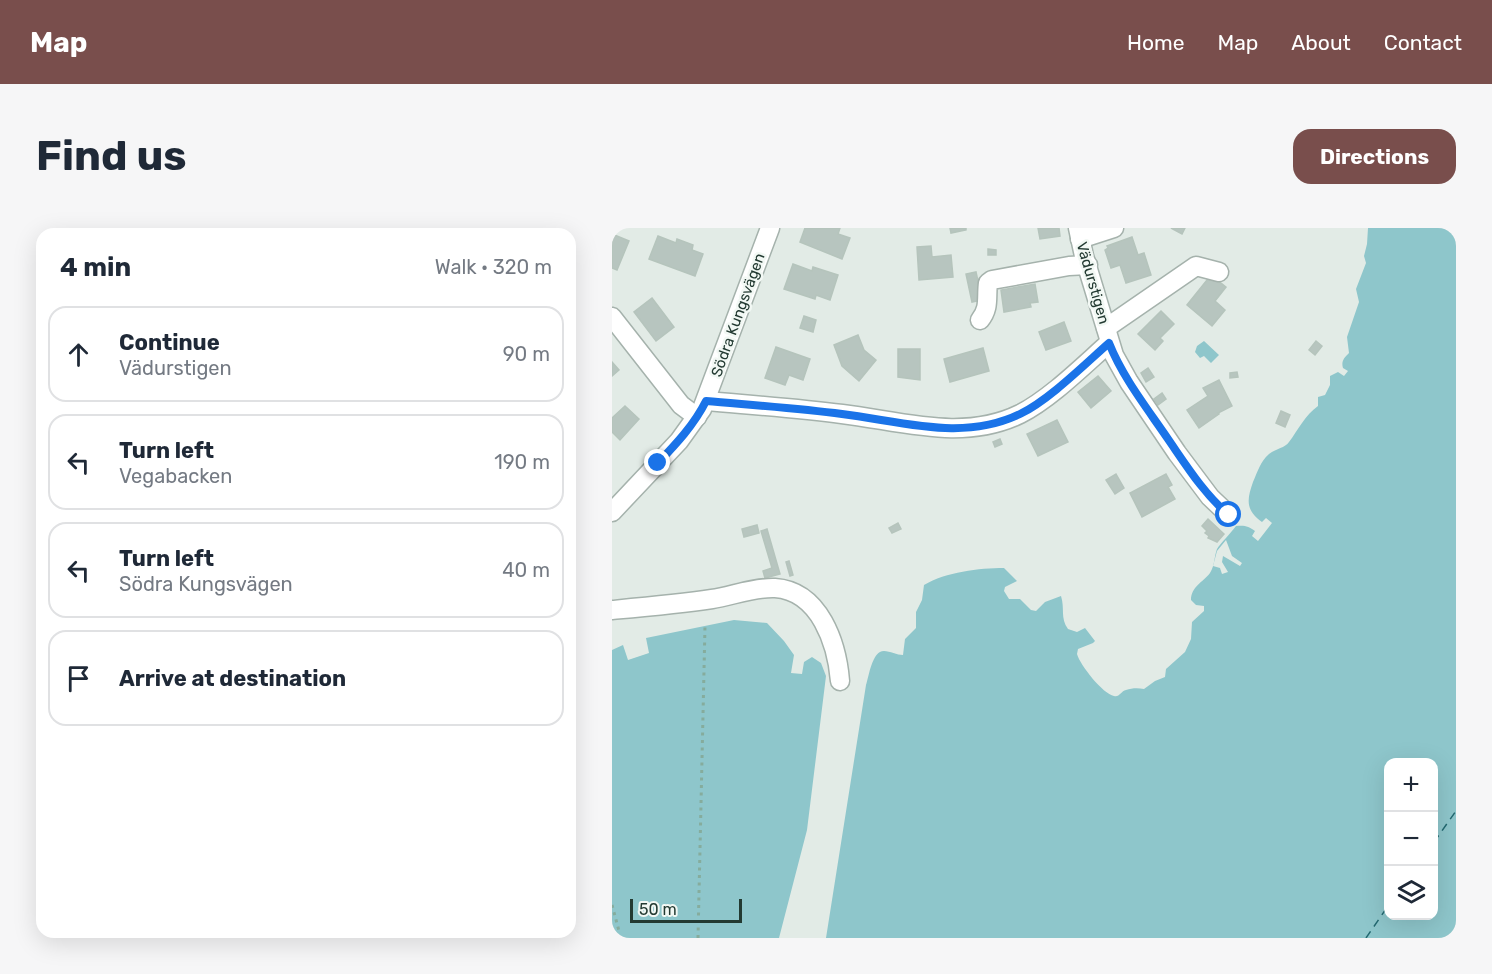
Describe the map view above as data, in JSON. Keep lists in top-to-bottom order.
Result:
{
  "streets": {
    "street": ["Vädurstigen", "Södra Kungsvägen"]
  },
  "scale_bar": "50 m",
  "page": {
    "header": "Map",
    "nav": [
      "Home",
      "Map",
      "About",
      "Contact"
    ],
    "buttons": "Directions",
    "title": "Find us",
    "heading": ["4 min", "Walk · 320 m"],
    "list": [
      ["Continue", "Vädurstigen", "90 m"],
      ["Turn left", "Vegabacken", "190 m"],
      ["Turn left", "Södra Kungsvägen", "40 m"],
      "Arrive at destination"
    ],
    "map_buttons": ["+", "−"],
    "scale": "50 m"
  }
}
